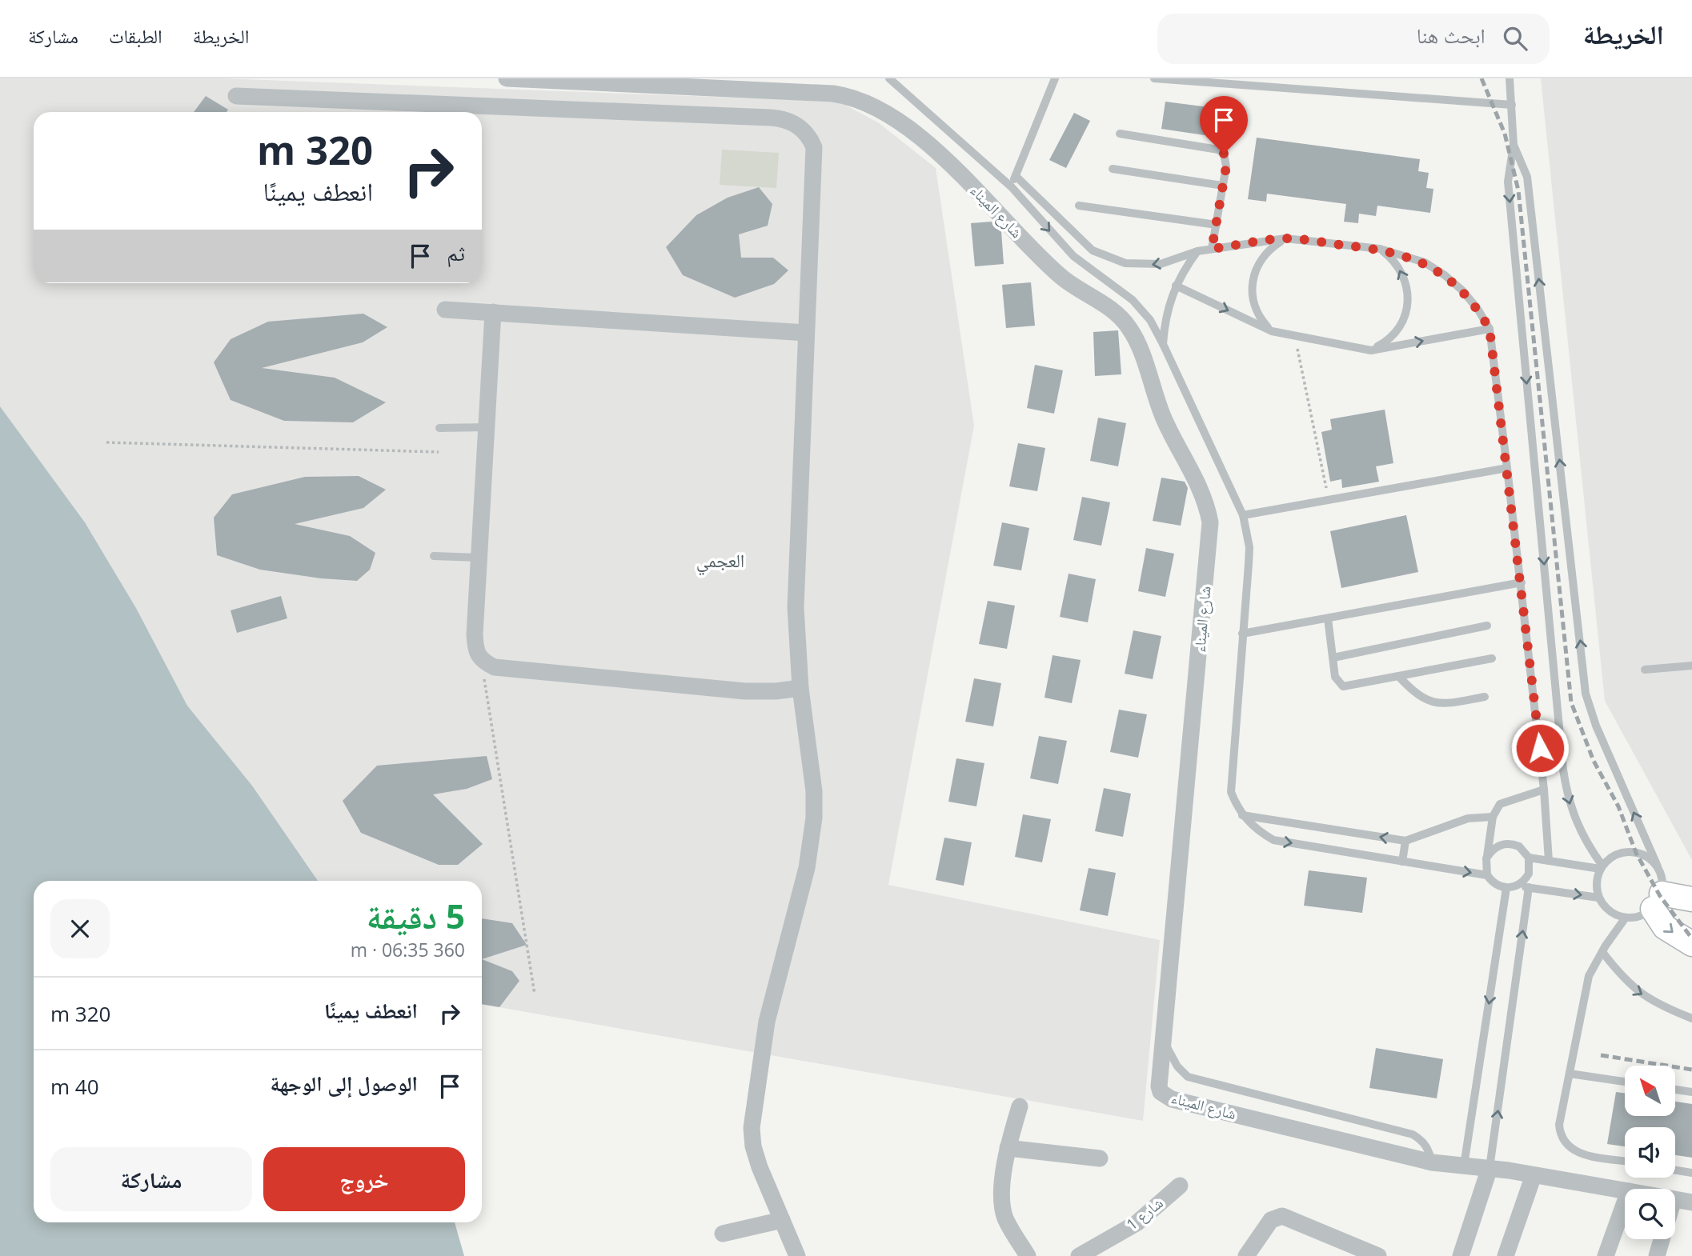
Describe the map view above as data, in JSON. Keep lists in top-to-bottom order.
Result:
{
  "streets": {
    "street": ["شارع الميناء", "شارع 1"]
  },
  "districts": ["العجمي"],
  "north": "top left",
  "page": {
    "header": "الخريطة",
    "search": "ابحث هنا",
    "nav": ["الخريطة", "الطبقات", "مشاركة"],
    "turn": ["320 m", "انعطف يمينًا"],
    "then": "ثم",
    "heading": ["5 دقيقة", "360 m · 06:35"],
    "list": [
      {
        "name": "انعطف يمينًا",
        "value": "320 m"
      },
      {
        "name": "الوصول إلى الوجهة",
        "value": "40 m"
      }
    ],
    "buttons": ["خروج", "مشاركة"]
  }
}
